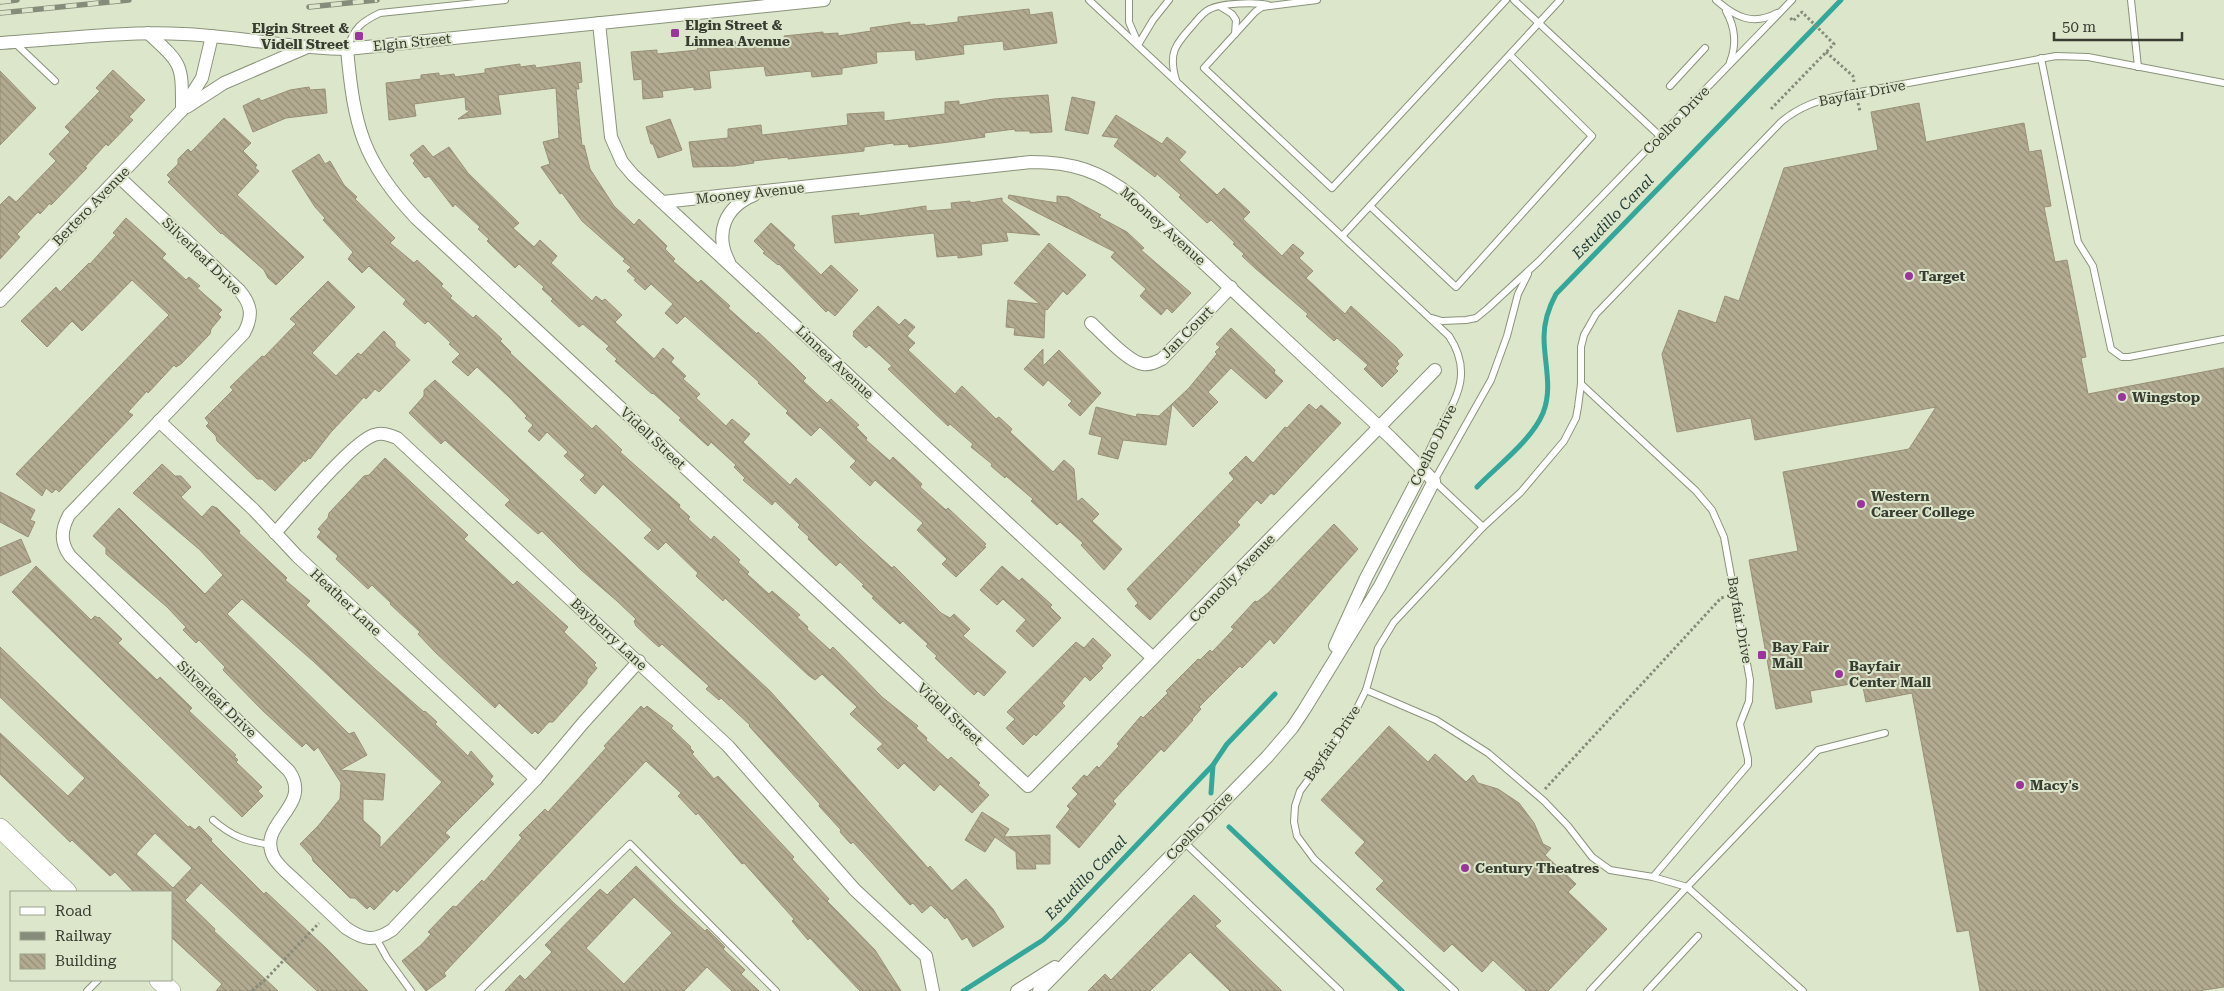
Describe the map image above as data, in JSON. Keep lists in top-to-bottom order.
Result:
{
  "streets": {
    "street": [
      "Elgin Street",
      "Coelho Drive",
      "Mooney Avenue",
      "Bertero Avenue",
      "Silverleaf Drive",
      "Jan Court",
      "Linnea Avenue",
      "Videll Street",
      "Connolly Avenue",
      "Heather Lane",
      "Bayberry Lane"
    ],
    "lane": ["Bayfair Drive"]
  },
  "crossings": [
    ["Elgin Street", "Bertero Avenue"],
    ["Elgin Street", "Linnea Avenue"],
    ["Elgin Street", "Videll Street"],
    ["Coelho Drive", "Mooney Avenue"],
    ["Mooney Avenue", "Jan Court"],
    ["Mooney Avenue", "Linnea Avenue"],
    ["Mooney Avenue", "Connolly Avenue"],
    ["Bertero Avenue", "Silverleaf Drive"],
    ["Silverleaf Drive", "Heather Lane"],
    ["Linnea Avenue", "Connolly Avenue"],
    ["Videll Street", "Connolly Avenue"],
    ["Heather Lane", "Bayberry Lane"]
  ],
  "water": ["Estudillo Canal"],
  "places": {
    "transit": ["Elgin Street & Linnea Avenue", "Elgin Street & Videll Street", "Bay Fair Mall"],
    "other": [
      "Target",
      "Wingstop",
      "Western Career College",
      "Bayfair Center Mall",
      "Macy's",
      "Century Theatres"
    ]
  },
  "legend": ["Road", "Railway", "Building"],
  "scale_bar": "50 m"
}
